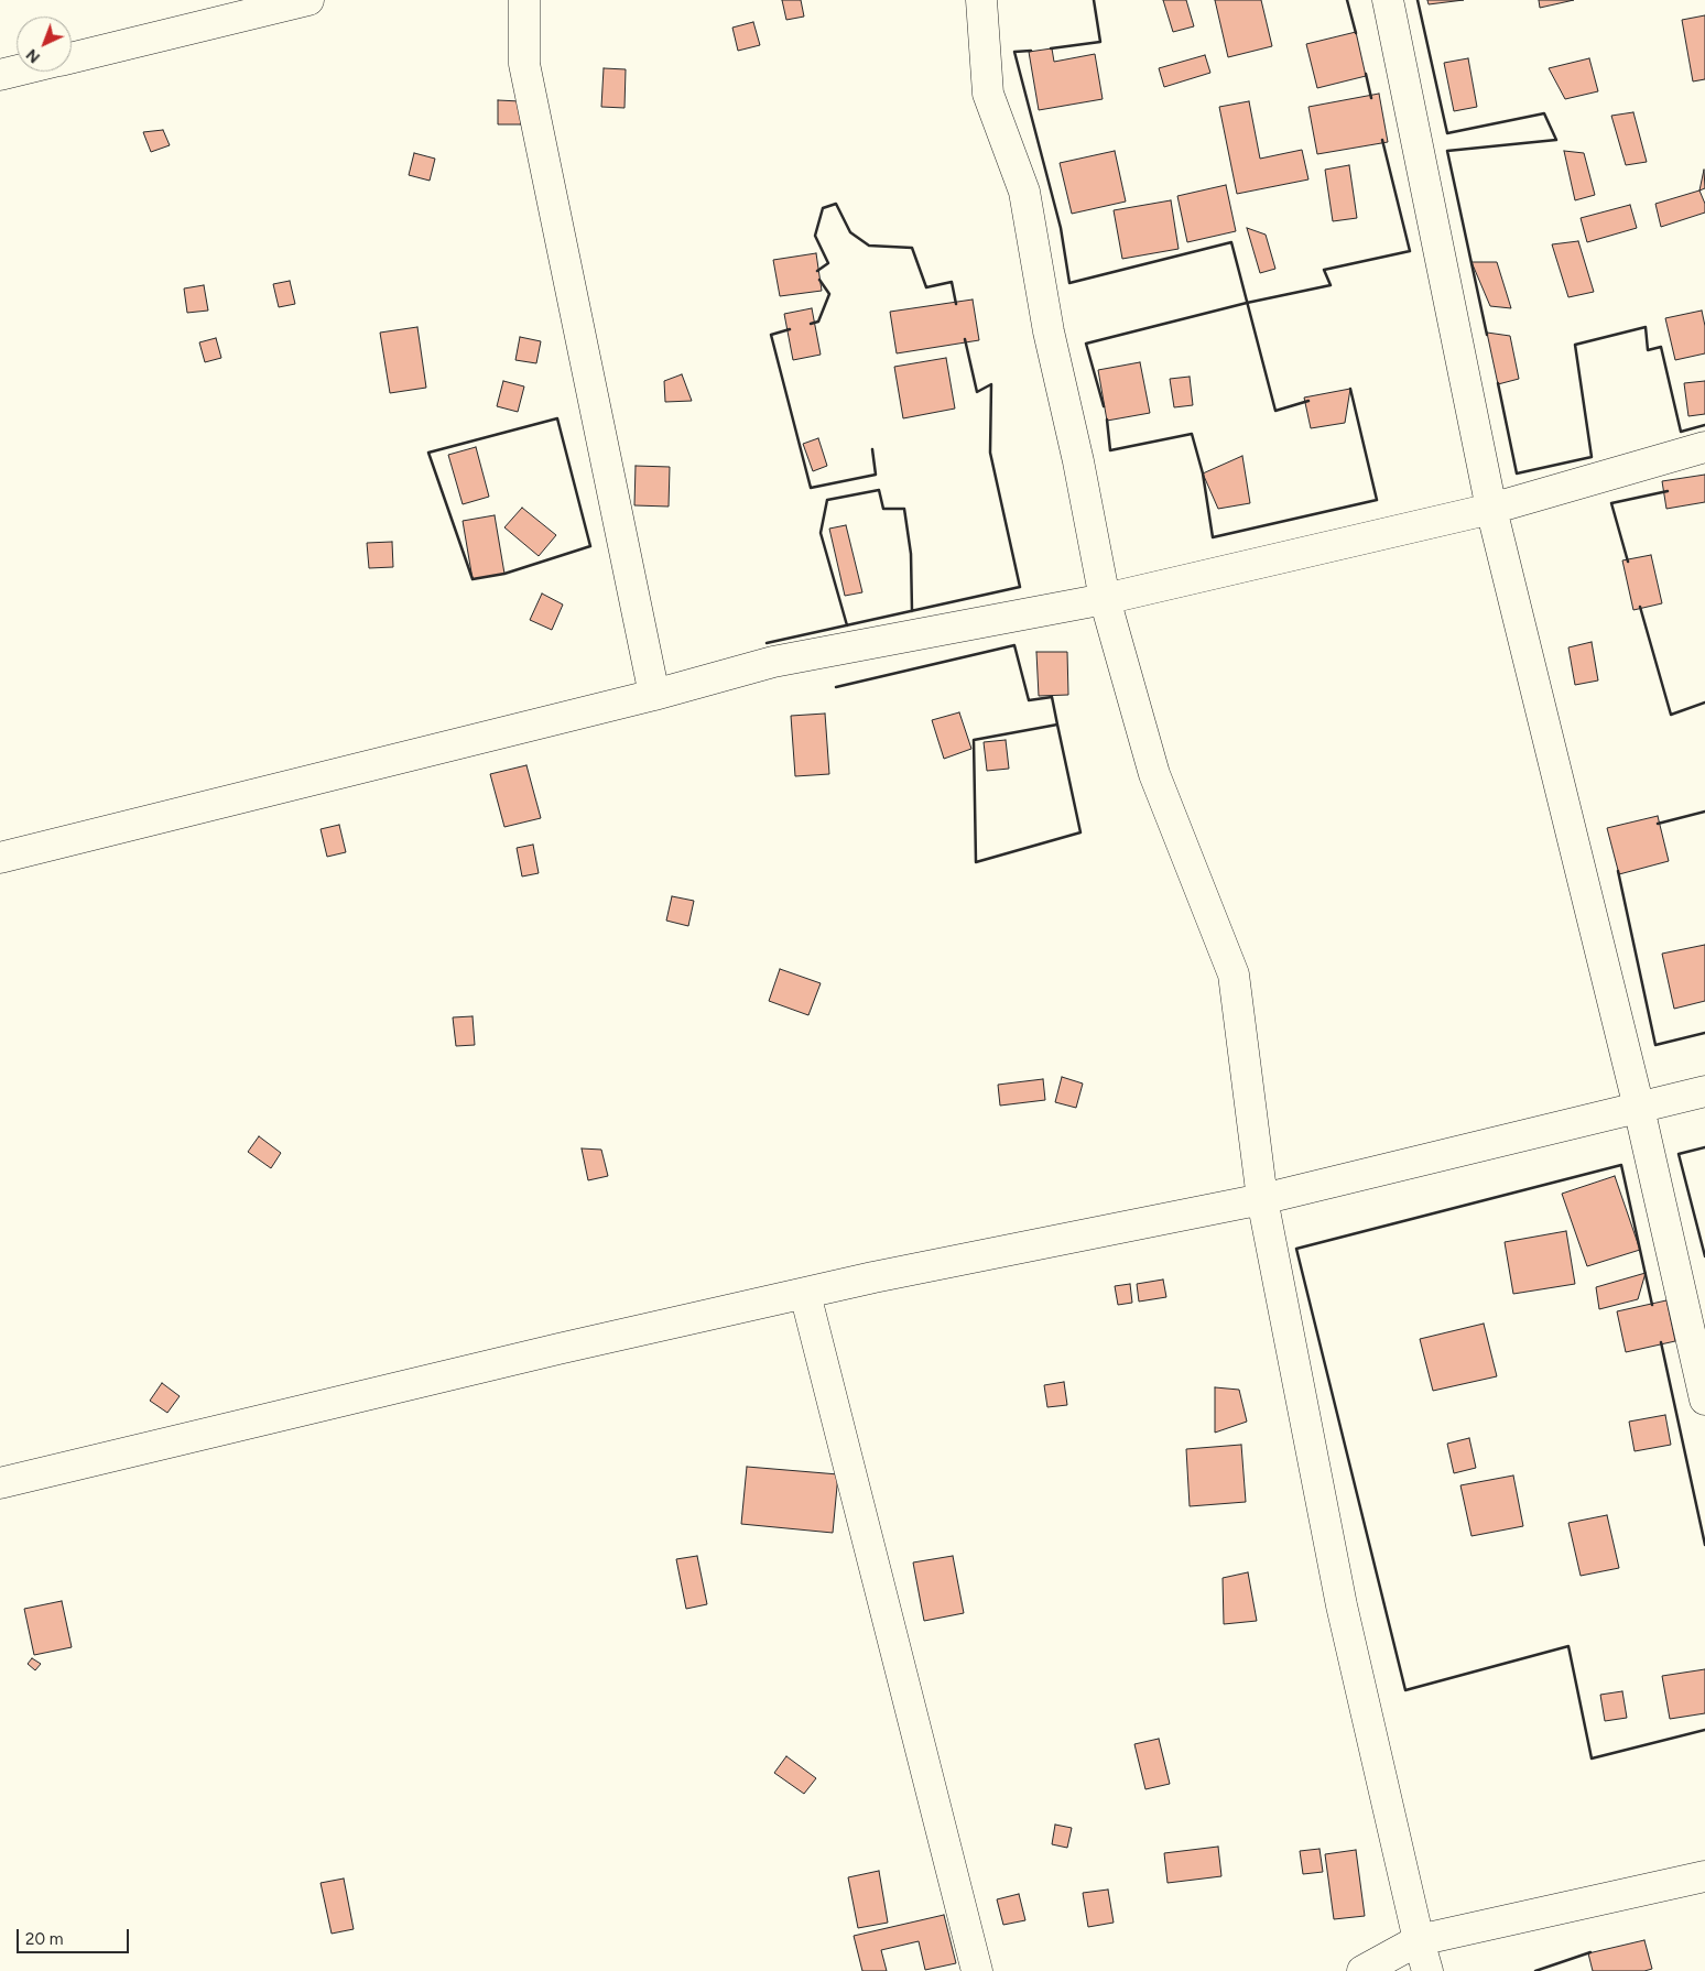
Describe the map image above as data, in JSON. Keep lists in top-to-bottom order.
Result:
{
  "scale_bar": "20 m",
  "north": "bottom left"
}
